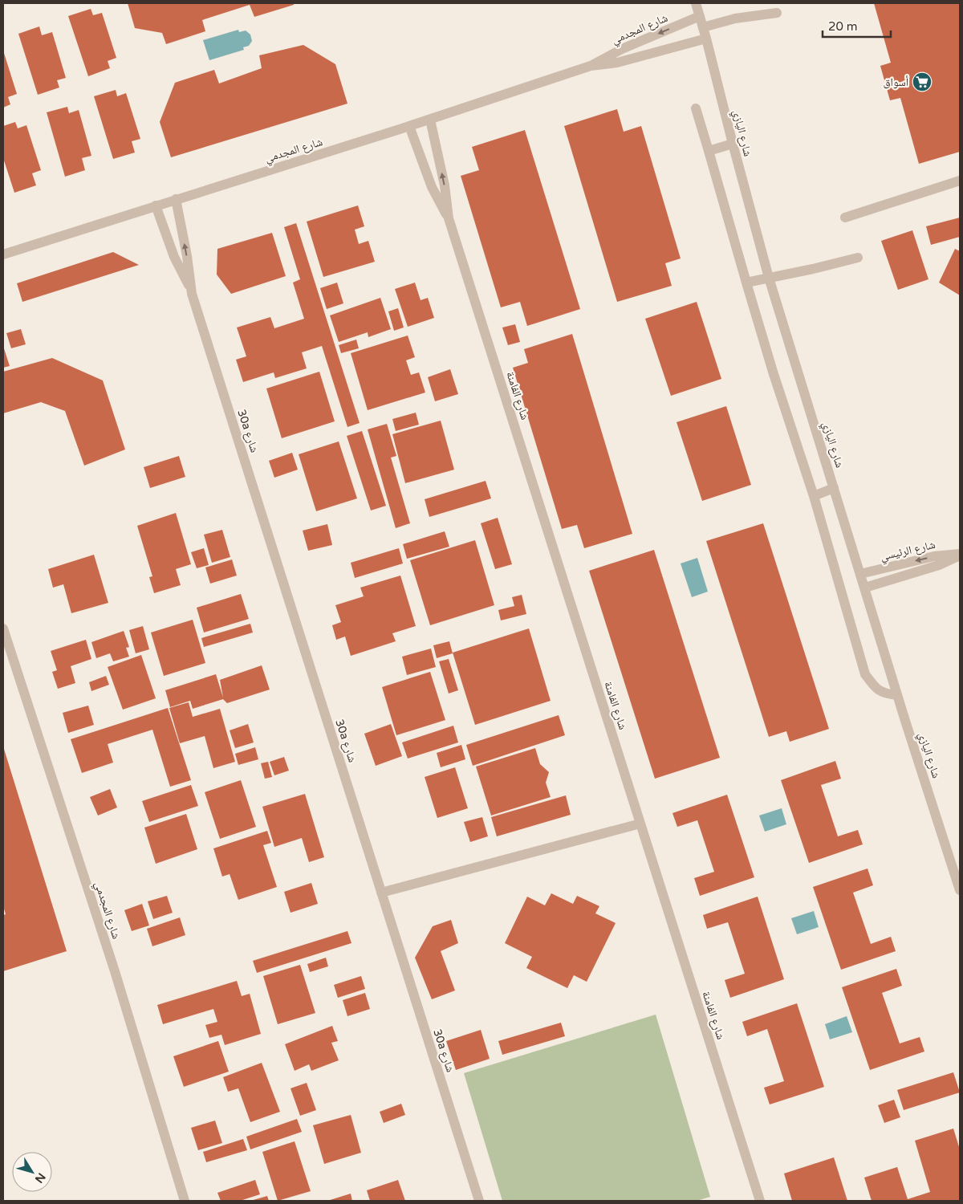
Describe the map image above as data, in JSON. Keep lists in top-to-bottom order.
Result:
{
  "streets": {
    "street": [
      "شارع المجدمي",
      "شارع اليازي",
      "شارع الفامنة",
      "30a شارع",
      "شارع الرئيسي"
    ]
  },
  "crossings": [
    ["شارع المجدمي", "شارع اليازي"],
    ["شارع المجدمي", "شارع الفامنة"],
    ["شارع المجدمي", "30a شارع"],
    ["شارع اليازي", "شارع الرئيسي"]
  ],
  "places": {
    "supermarket": ["أسواق"]
  },
  "scale_bar": "20 m",
  "north": "bottom right"
}
